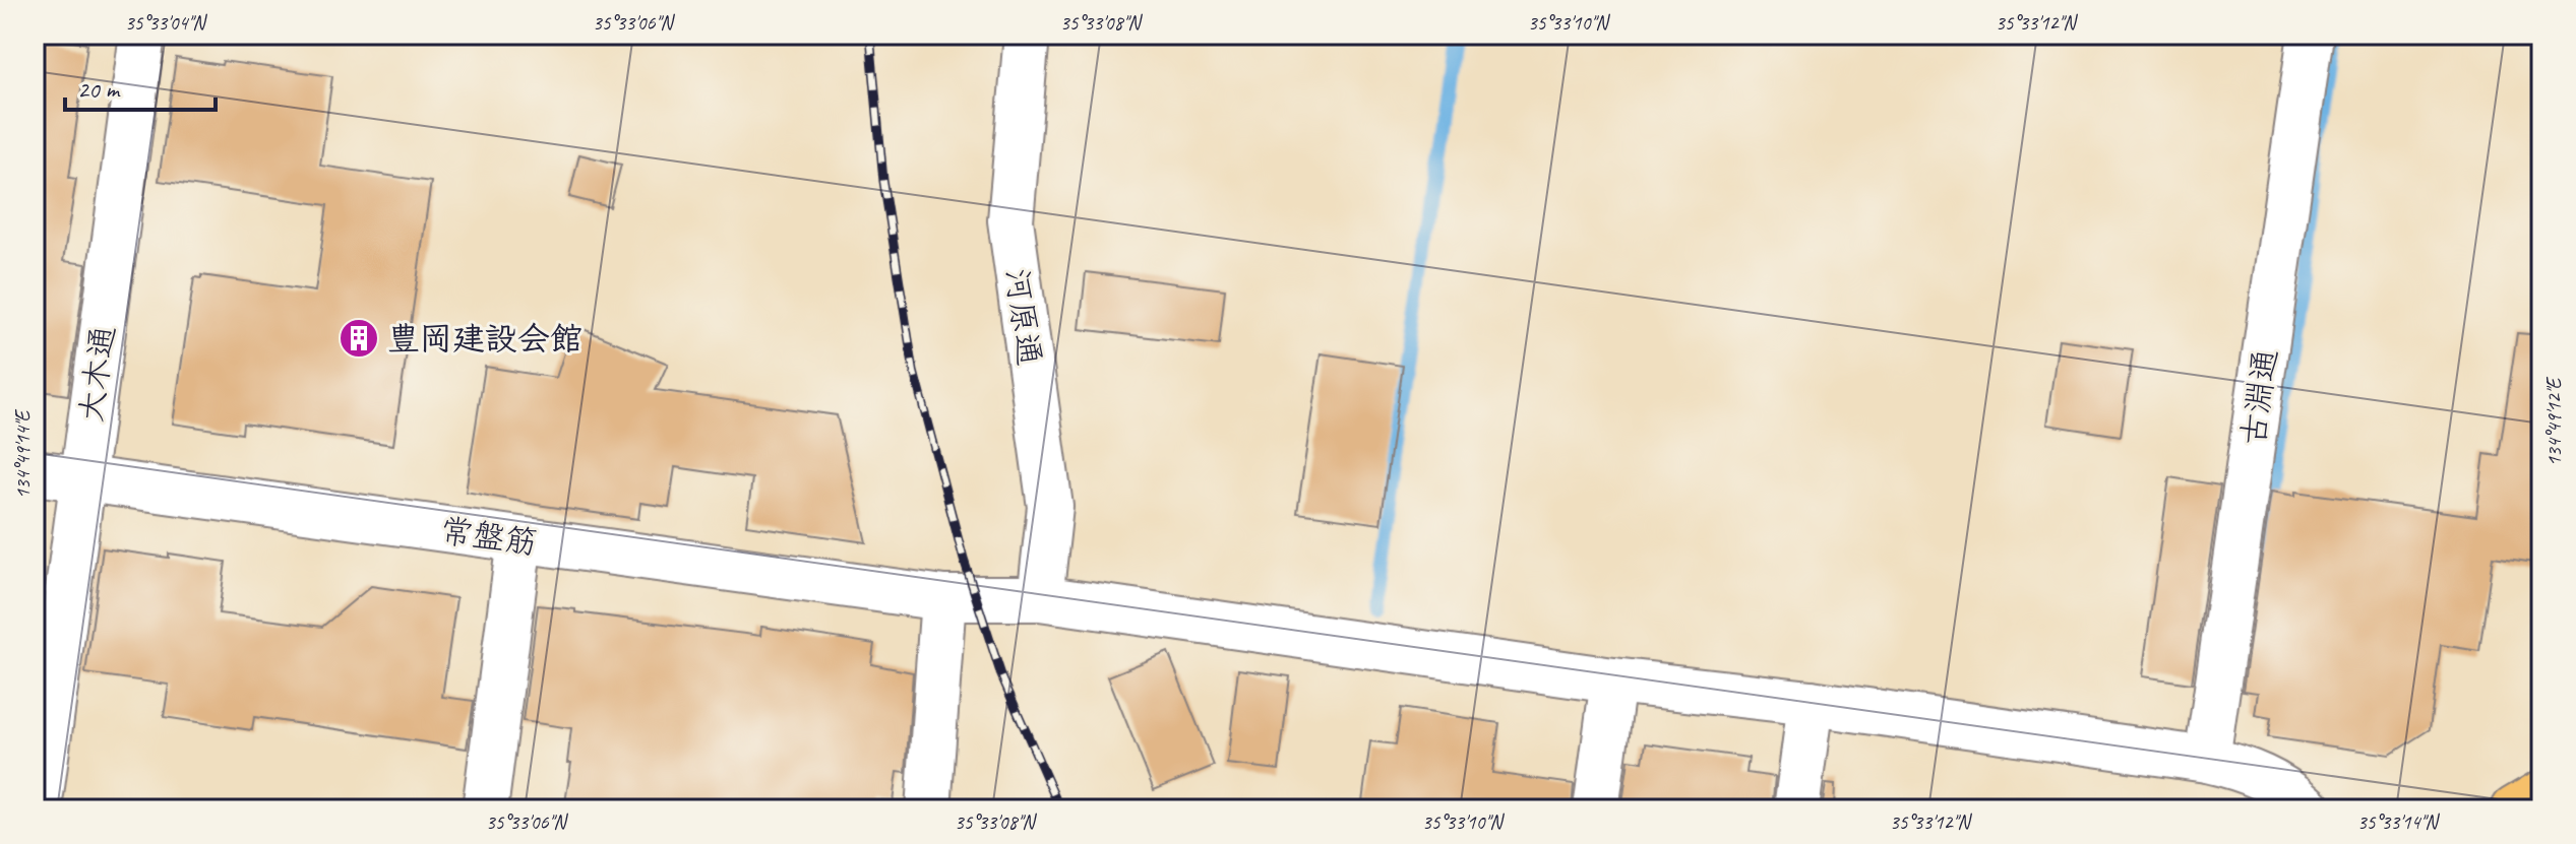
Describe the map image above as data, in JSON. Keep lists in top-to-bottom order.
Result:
{
  "streets": {
    "street": [
      "河原通",
      "大木通",
      "古淵通",
      "常盤筋"
    ]
  },
  "crossings": [
    ["河原通", "常盤筋"],
    ["大木通", "常盤筋"],
    ["古淵通", "常盤筋"]
  ],
  "places": {
    "building": ["豊岡建設会館"]
  },
  "scale_bar": "20 m",
  "coordinates": [
    "35°33'04\"N",
    "35°33'06\"N",
    "35°33'08\"N",
    "35°33'10\"N",
    "35°33'12\"N",
    "134°49'12\"E",
    "134°49'14\"E",
    "35°33'14\"N"
  ]
}
